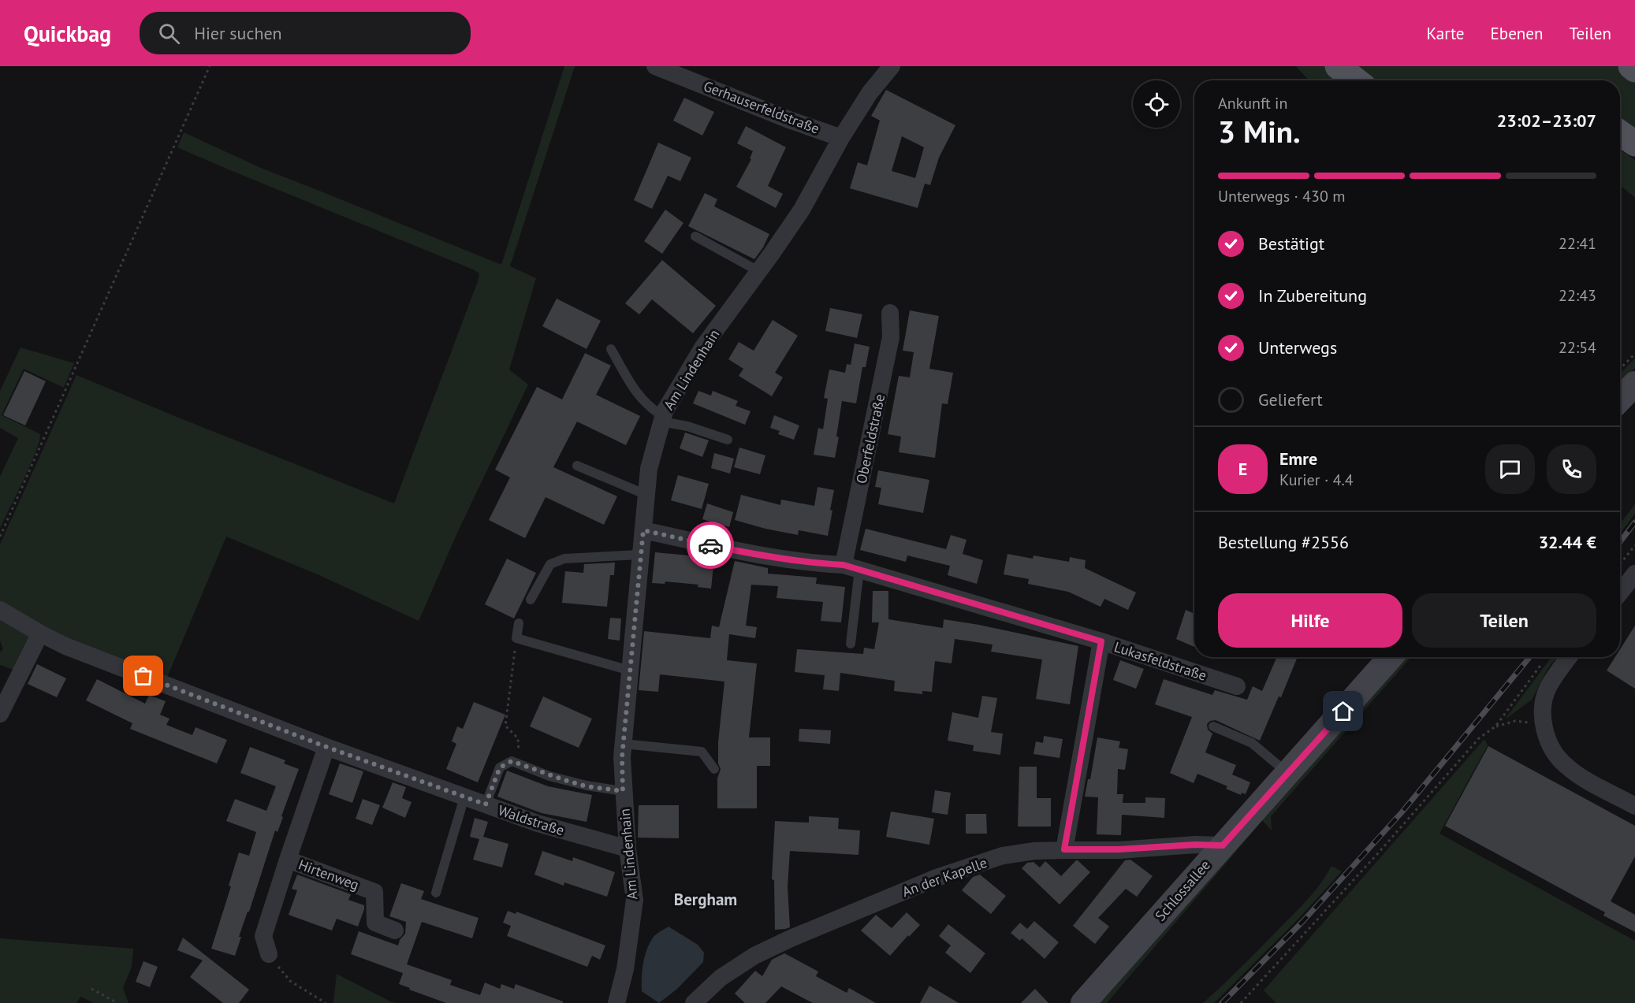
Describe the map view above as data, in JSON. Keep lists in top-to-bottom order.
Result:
{
  "streets": {
    "main road": ["Schlossallee"],
    "street": [
      "Gerhauserfeldstraße",
      "Am Lindenhain",
      "Oberfeldstraße",
      "Lukasfeldstraße",
      "Waldstraße",
      "Hirtenweg",
      "An der Kapelle"
    ]
  },
  "crossings": [
    ["Gerhauserfeldstraße", "Am Lindenhain"],
    ["Am Lindenhain", "Lukasfeldstraße"],
    ["Am Lindenhain", "Waldstraße"],
    ["Oberfeldstraße", "Lukasfeldstraße"],
    ["Waldstraße", "Hirtenweg"],
    ["An der Kapelle", "Schlossallee"]
  ],
  "districts": ["Bergham"],
  "page": {
    "header": "Quickbag",
    "search": "Hier suchen",
    "nav": ["Karte", "Ebenen", "Teilen"],
    "heading": ["3 Min.", "Ankunft in", "23:02–23:07"],
    "panel": [
      "Emre",
      "Kurier · 4.4",
      "Bestellung #2556",
      "32.44 €"
    ],
    "bar": "Unterwegs · 430 m",
    "list": [
      ["Bestätigt", "22:41"],
      ["In Zubereitung", "22:43"],
      ["Unterwegs", "22:54"],
      "Geliefert"
    ],
    "round": "E",
    "buttons": ["Hilfe", "Teilen"]
  }
}
